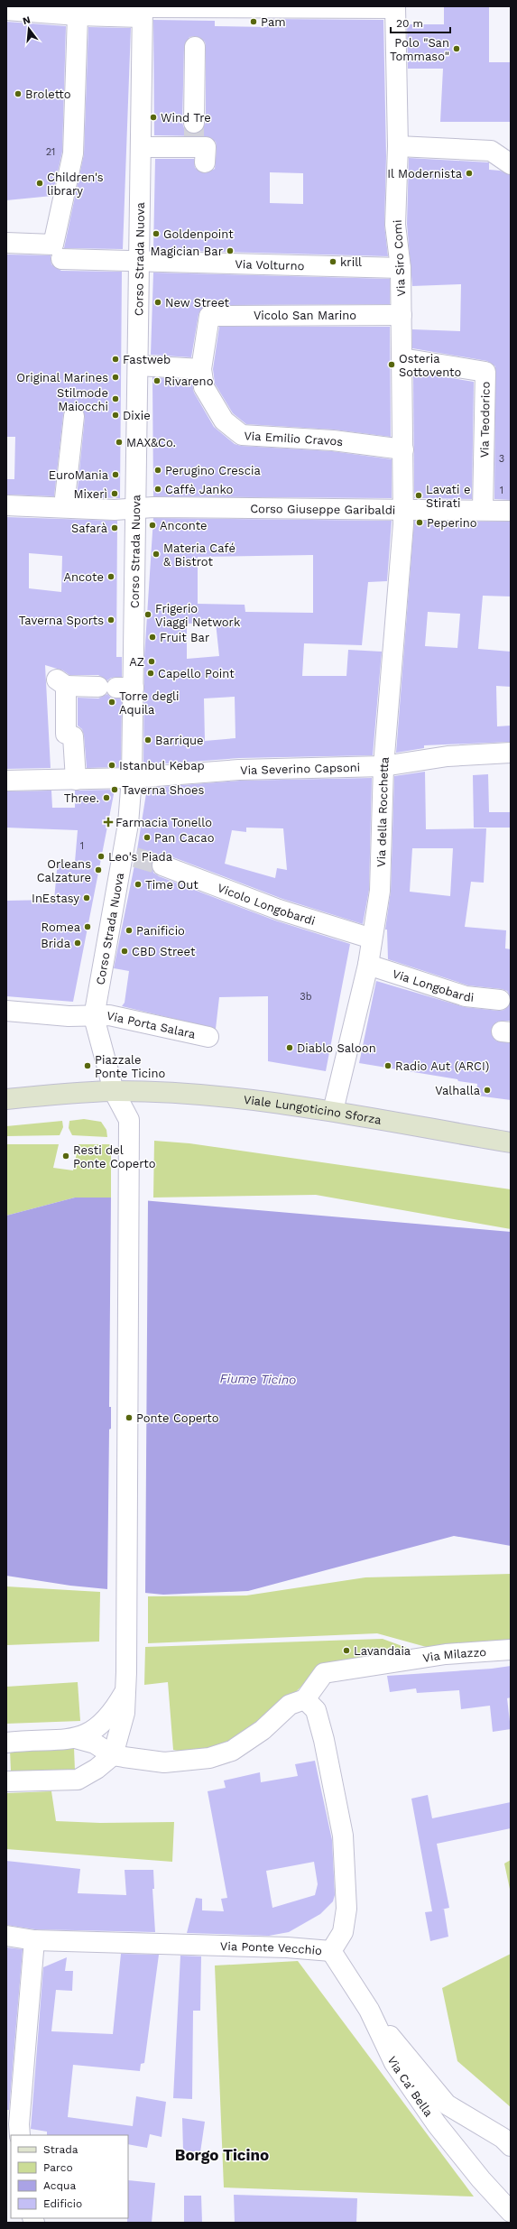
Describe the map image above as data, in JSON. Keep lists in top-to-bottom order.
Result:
{
  "streets": {
    "main road": ["Viale Lungoticino Sforza"],
    "street": [
      "Via Siro Comi",
      "Corso Strada Nuova",
      "Via Volturno",
      "Vicolo San Marino",
      "Via Teodorico",
      "Via Emilio Cravos",
      "Corso Giuseppe Garibaldi",
      "Via Severino Capsoni",
      "Via della Rocchetta",
      "Vicolo Longobardi",
      "Via Longobardi",
      "Via Porta Salara",
      "Via Milazzo",
      "Via Ponte Vecchio",
      "Via Ca' Bella"
    ]
  },
  "crossings": [
    ["Via Siro Comi", "Via Volturno"],
    ["Via Siro Comi", "Vicolo San Marino"],
    ["Via Siro Comi", "Via Teodorico"],
    ["Via Siro Comi", "Via Emilio Cravos"],
    ["Via Siro Comi", "Corso Giuseppe Garibaldi"],
    ["Via Siro Comi", "Via della Rocchetta"],
    ["Corso Strada Nuova", "Via Volturno"],
    ["Corso Strada Nuova", "Corso Giuseppe Garibaldi"],
    ["Corso Strada Nuova", "Via Severino Capsoni"],
    ["Corso Strada Nuova", "Via Porta Salara"],
    ["Corso Strada Nuova", "Viale Lungoticino Sforza"],
    ["Vicolo San Marino", "Via Emilio Cravos"],
    ["Via Teodorico", "Corso Giuseppe Garibaldi"],
    ["Corso Giuseppe Garibaldi", "Via della Rocchetta"],
    ["Via Severino Capsoni", "Via della Rocchetta"],
    ["Via della Rocchetta", "Vicolo Longobardi"],
    ["Via della Rocchetta", "Via Longobardi"],
    ["Via della Rocchetta", "Viale Lungoticino Sforza"],
    ["Via Milazzo", "Via Ponte Vecchio"],
    ["Via Ponte Vecchio", "Via Ca' Bella"]
  ],
  "districts": ["Borgo Ticino"],
  "water": ["Fiume Ticino"],
  "places": {
    "other": [
      "Pam",
      "Polo \"San Tommaso\"",
      "Broletto",
      "Wind Tre",
      "Il Modernista",
      "Children's library",
      "Goldenpoint",
      "Magician Bar",
      "krill",
      "New Street",
      "Fastweb",
      "Osteria Sottovento",
      "Original Marines",
      "Rivareno",
      "Stilmode Maiocchi",
      "Dixie",
      "MAX&Co.",
      "Perugino Crescia",
      "EuroMania",
      "Caffè Janko",
      "Mixerì",
      "Lavati e Stirati",
      "Peperino",
      "Anconte",
      "Safarà",
      "Materia Café & Bistrot",
      "Ancote",
      "Frigerio Viaggi Network",
      "Taverna Sports",
      "Fruit Bar",
      "AZ",
      "Capello Point",
      "Torre degli Aquila",
      "Barrique",
      "Istanbul Kebap",
      "Taverna Shoes",
      "Three.",
      "Pan Cacao",
      "Leo's Piada",
      "Orleans Calzature",
      "Time Out",
      "InEstasy",
      "Romea",
      "Panificio",
      "Brida",
      "CBD Street",
      "Diablo Saloon",
      "Piazzale Ponte Ticino",
      "Radio Aut (ARCI)",
      "Valhalla",
      "Resti del Ponte Coperto",
      "Ponte Coperto",
      "Lavandaia"
    ],
    "health": ["Farmacia Tonello"]
  },
  "house_numbers": [
    "21",
    "3",
    "1",
    "1",
    "3b"
  ],
  "legend": [
    "Strada",
    "Parco",
    "Acqua",
    "Edificio"
  ],
  "scale_bar": "20 m",
  "north": "top"
}
